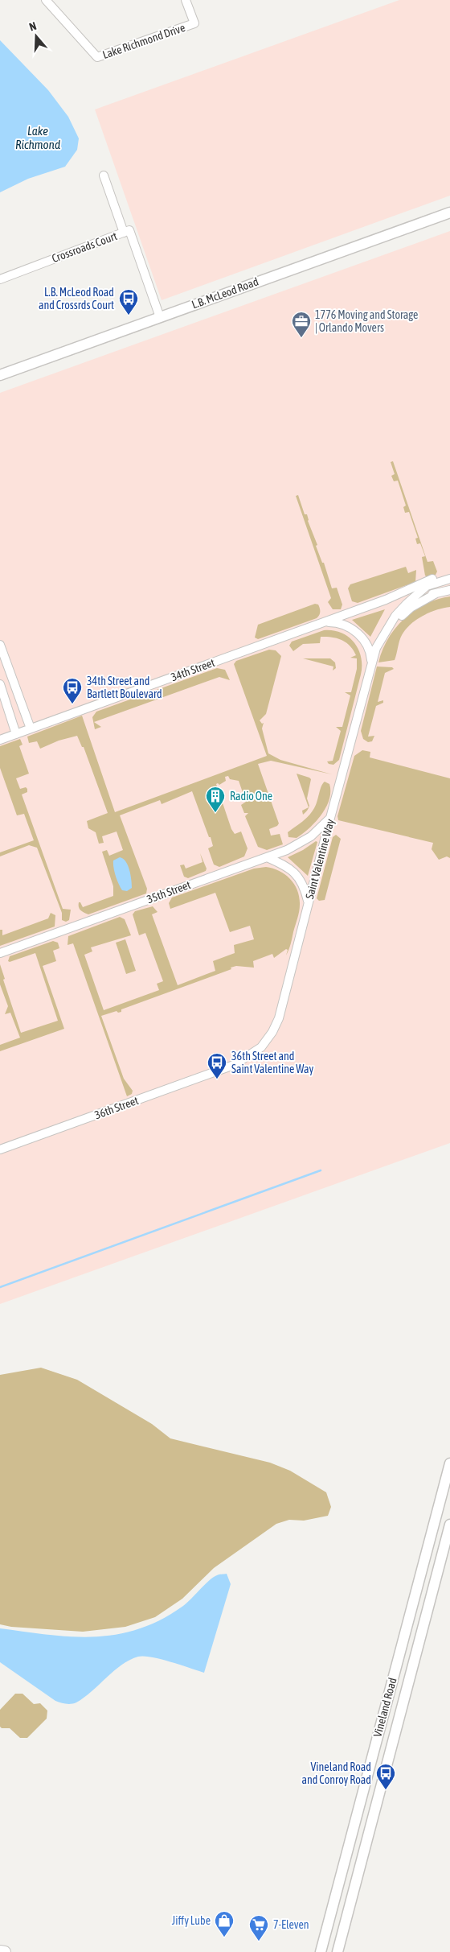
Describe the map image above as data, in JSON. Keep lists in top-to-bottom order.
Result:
{
  "streets": {
    "street": [
      "Lake Richmond Drive",
      "Crossroads Court",
      "L.B. McLeod Road",
      "34th Street",
      "Saint Valentine Way",
      "35th Street",
      "36th Street",
      "Vineland Road"
    ]
  },
  "crossings": [
    ["Crossroads Court", "L.B. McLeod Road"],
    ["34th Street", "Saint Valentine Way"],
    ["Saint Valentine Way", "35th Street"],
    ["Saint Valentine Way", "36th Street"]
  ],
  "water": ["Lake Richmond"],
  "places": {
    "bus stop": [
      "L.B. McLeod Road and Crossrds Court",
      "34th Street and Bartlett Boulevard",
      "36th Street and Saint Valentine Way",
      "Vineland Road and Conroy Road"
    ],
    "office": ["1776 Moving and Storage | Orlando Movers"],
    "building": ["Radio One"],
    "shop": ["Jiffy Lube"],
    "supermarket": ["7-Eleven"]
  },
  "north": "top"
}
